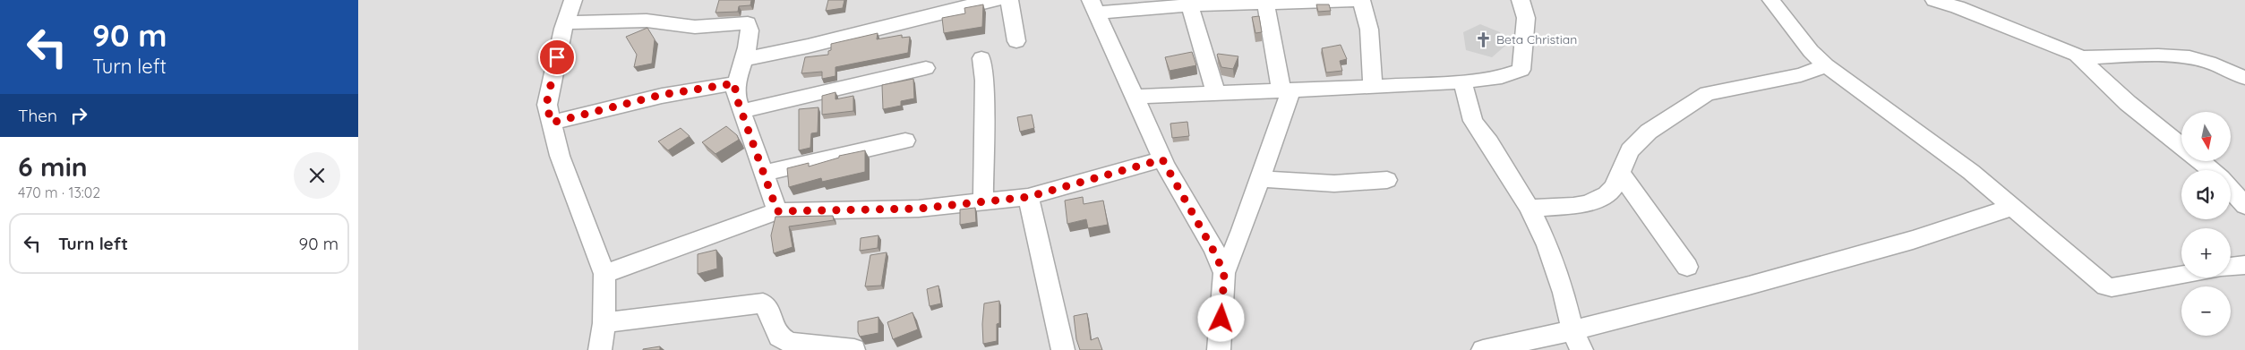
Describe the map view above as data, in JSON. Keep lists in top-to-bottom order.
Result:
{
  "places": {
    "church": ["Beta Christian"]
  },
  "north": "bottom",
  "page": {
    "turn": ["90 m", "Turn left"],
    "then": "Then",
    "map_buttons": ["+", "−"],
    "heading": ["6 min", "470 m · 13:02"],
    "list": [
      {
        "name": "Turn left",
        "value": "90 m"
      }
    ]
  }
}
